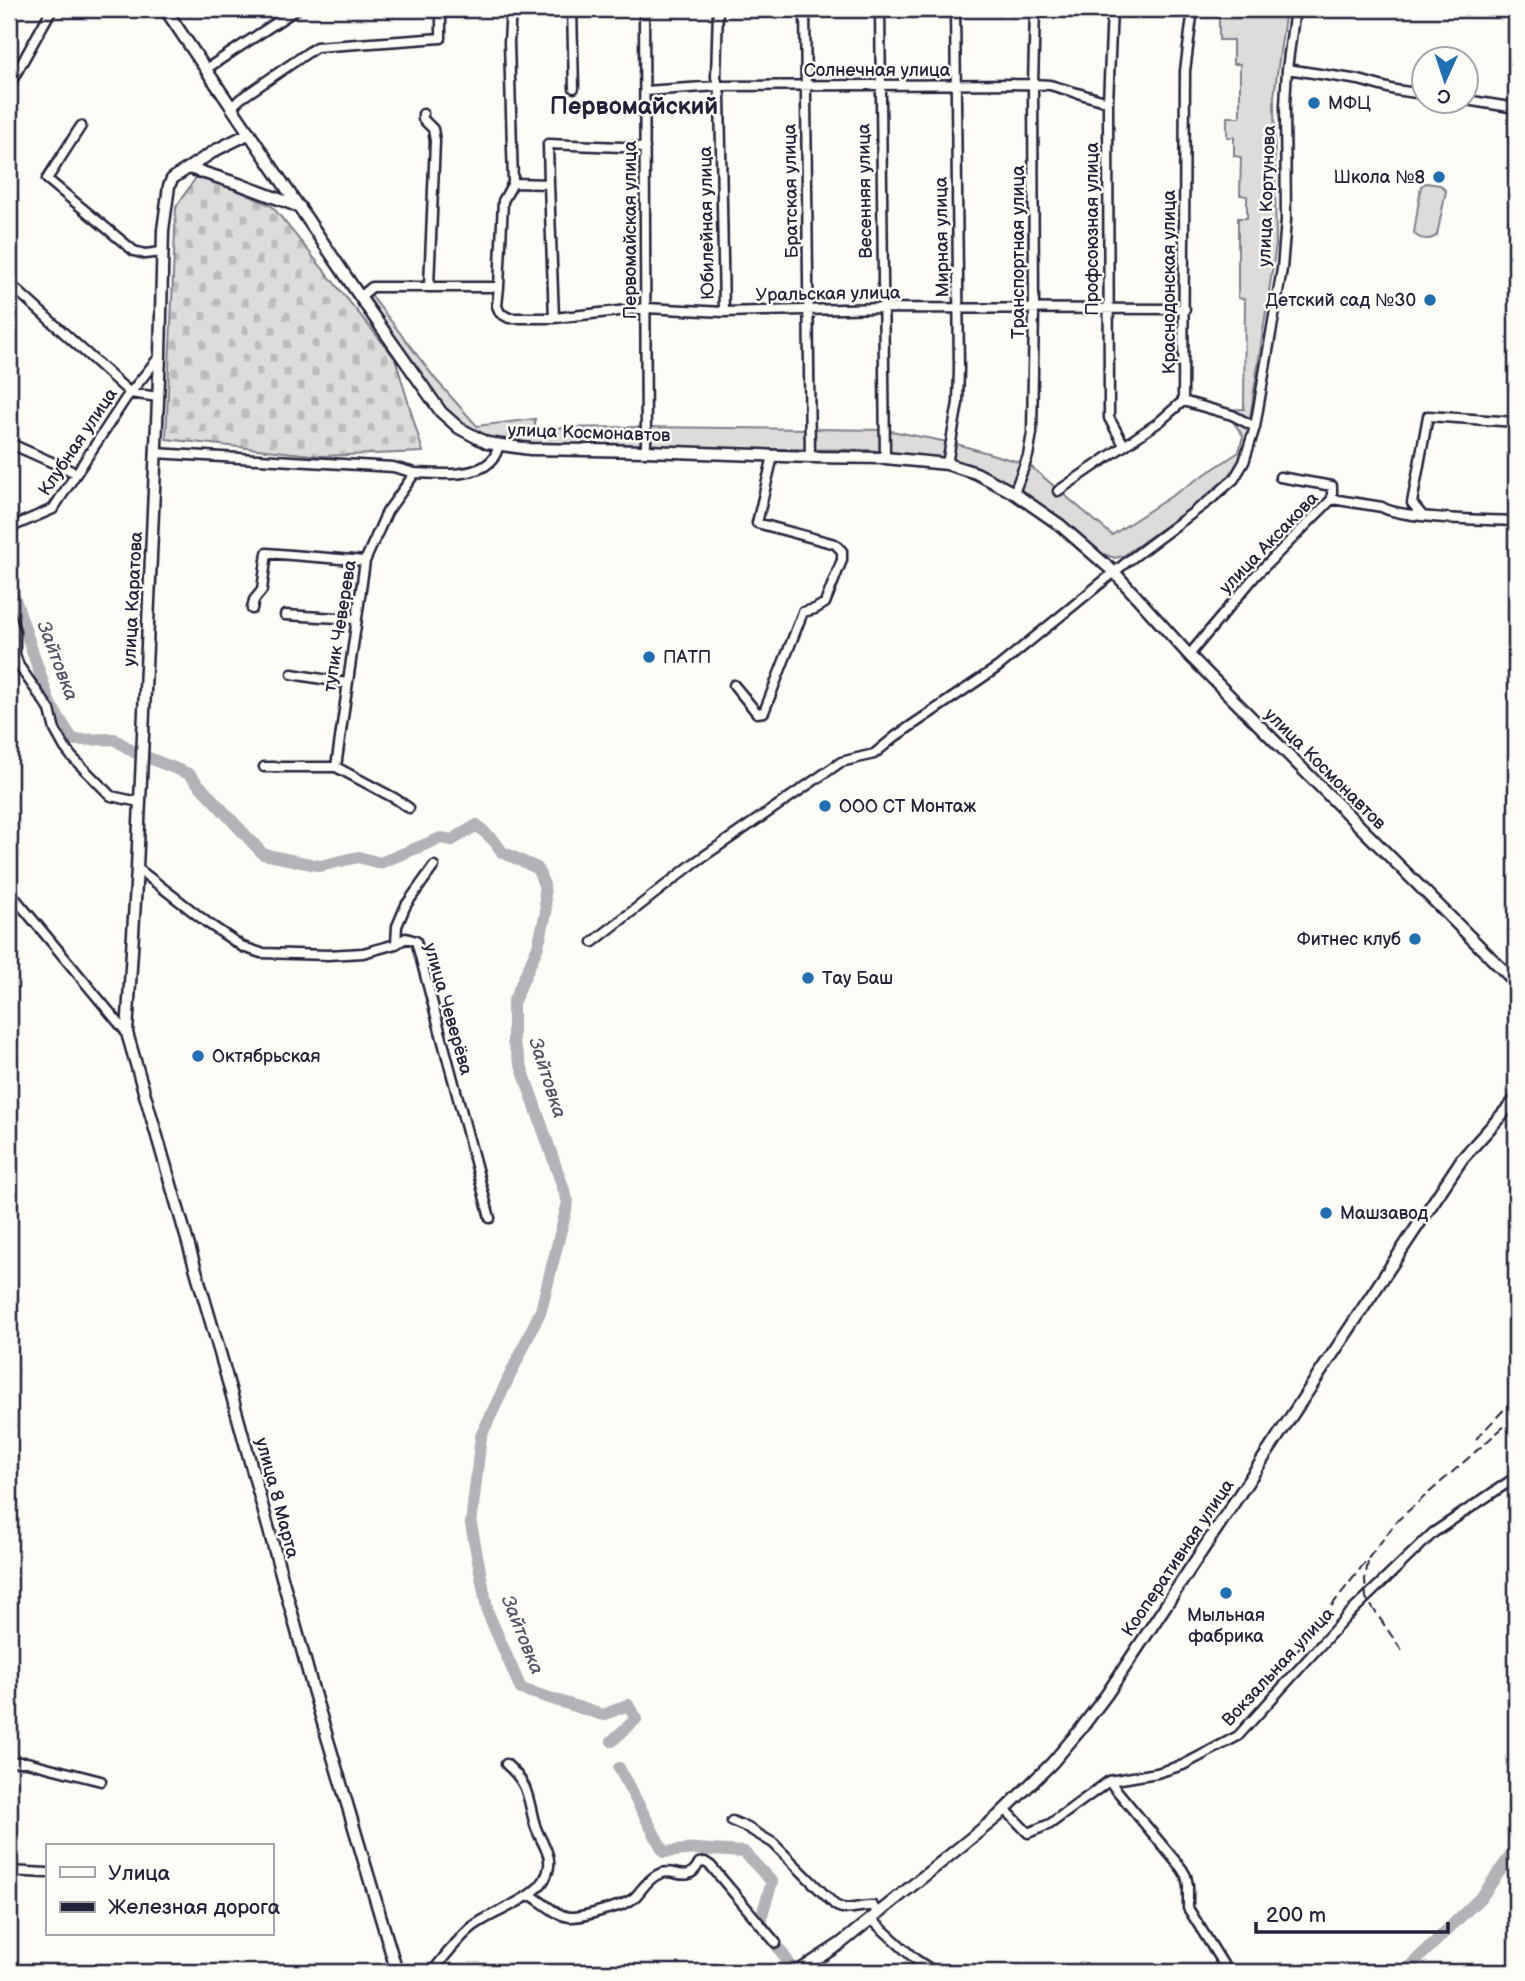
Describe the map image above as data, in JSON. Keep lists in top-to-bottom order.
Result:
{
  "streets": {
    "main road": [
      "улица Космонавтов",
      "улица Каратова",
      "улица 8 Марта",
      "Кооперативная улица"
    ],
    "street": [
      "Солнечная улица",
      "Братская улица",
      "Весенняя улица",
      "улица Кортунова",
      "Юбилейная улица",
      "Профсоюзная улица",
      "Первомайская улица",
      "Мирная улица",
      "Транспортная улица",
      "Краснодонская улица",
      "Уральская улица",
      "Клубная улица",
      "улица Аксакова",
      "тупик Чеверева",
      "улица Чеверёва",
      "Вокзальная улица"
    ]
  },
  "crossings": [
    ["Солнечная улица", "Братская улица"],
    ["Солнечная улица", "Весенняя улица"],
    ["Солнечная улица", "Юбилейная улица"],
    ["Солнечная улица", "Профсоюзная улица"],
    ["Солнечная улица", "Первомайская улица"],
    ["Солнечная улица", "Мирная улица"],
    ["Солнечная улица", "Транспортная улица"],
    ["Братская улица", "Уральская улица"],
    ["Братская улица", "улица Космонавтов"],
    ["Весенняя улица", "Уральская улица"],
    ["Весенняя улица", "улица Космонавтов"],
    ["улица Кортунова", "улица Космонавтов"],
    ["Юбилейная улица", "Уральская улица"],
    ["Профсоюзная улица", "Уральская улица"],
    ["Первомайская улица", "Уральская улица"],
    ["Первомайская улица", "улица Космонавтов"],
    ["Мирная улица", "Уральская улица"],
    ["Мирная улица", "улица Космонавтов"],
    ["Транспортная улица", "Уральская улица"],
    ["Транспортная улица", "улица Космонавтов"],
    ["Краснодонская улица", "Уральская улица"],
    ["улица Космонавтов", "улица Аксакова"],
    ["улица Космонавтов", "улица Каратова"],
    ["Клубная улица", "улица Каратова"],
    ["улица Каратова", "улица Чеверёва"],
    ["улица Каратова", "улица 8 Марта"],
    ["Кооперативная улица", "Вокзальная улица"]
  ],
  "districts": ["Первомайский"],
  "water": ["Зайтовка"],
  "places": [
    "МФЦ",
    "Школа №8",
    "Детский сад №30",
    "ПАТП",
    "ООО СТ Монтаж",
    "Фитнес клуб",
    "Тау Баш",
    "Октябрьская",
    "Машзавод",
    "Мыльная фабрика"
  ],
  "legend": ["Улица", "Железная дорога"],
  "scale_bar": "200 m",
  "north": "bottom"
}
